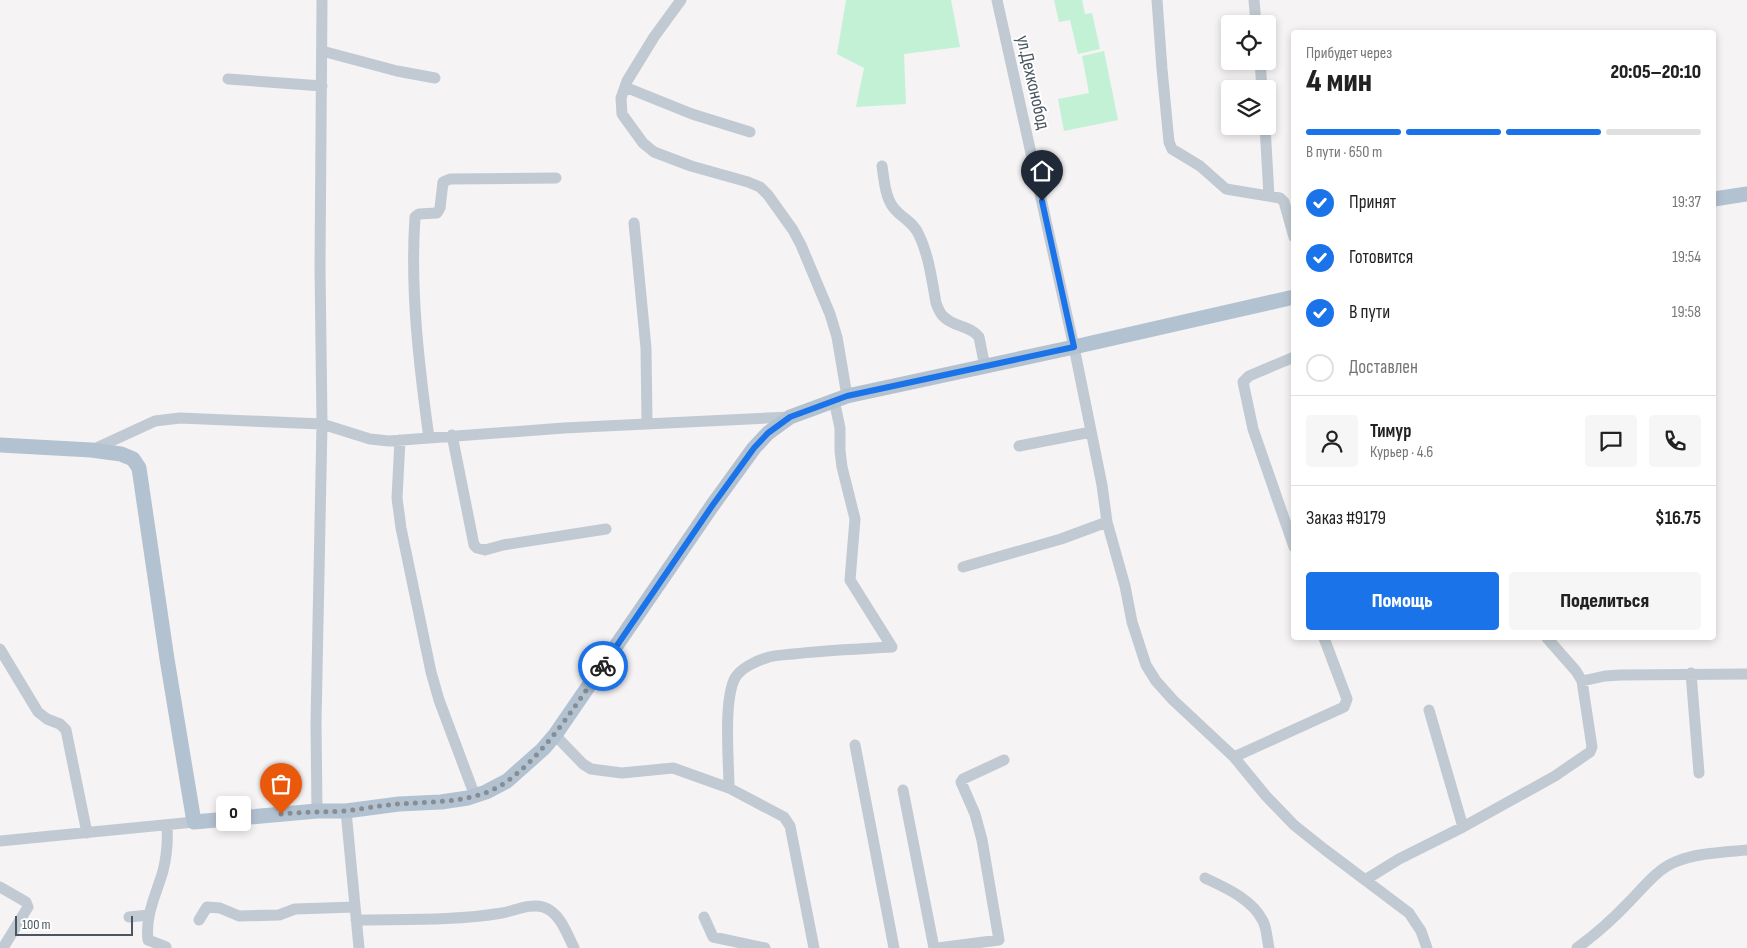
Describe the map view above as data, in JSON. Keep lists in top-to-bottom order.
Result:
{
  "streets": {
    "street": ["ул.Дехконобод"]
  },
  "places": ["O"],
  "scale_bar": "100 m",
  "page": {
    "heading": ["4 мин", "Прибудет через", "20:05–20:10"],
    "panel": [
      "Тимур",
      "Курьер · 4.6",
      "Заказ #9179",
      "$16.75"
    ],
    "bar": "В пути · 650 m",
    "list": [
      ["Принят", "19:37"],
      ["Готовится", "19:54"],
      ["В пути", "19:58"],
      "Доставлен"
    ],
    "buttons": ["Помощь", "Поделиться"],
    "bubble": "O",
    "scale": "100 m"
  }
}
